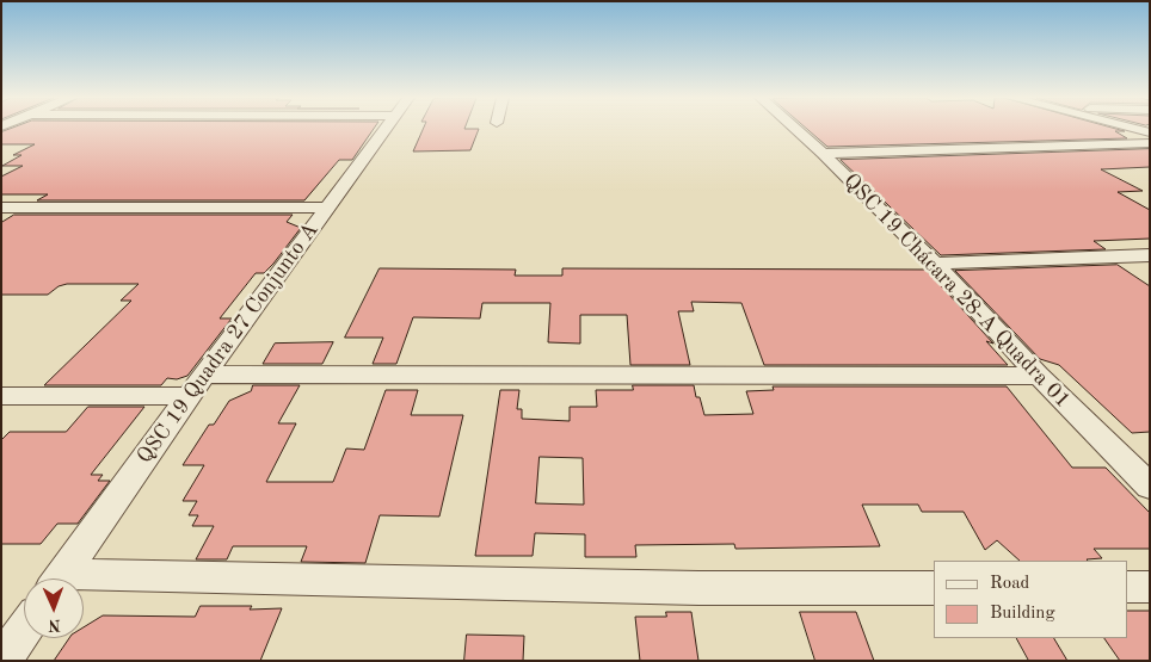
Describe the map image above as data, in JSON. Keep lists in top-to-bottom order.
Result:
{
  "streets": {
    "street": ["QSC 19 Chácara 28-A Quadra 01", "QSC 19 Quadra 27 Conjunto A"]
  },
  "legend": ["Road", "Building"],
  "north": "bottom"
}
